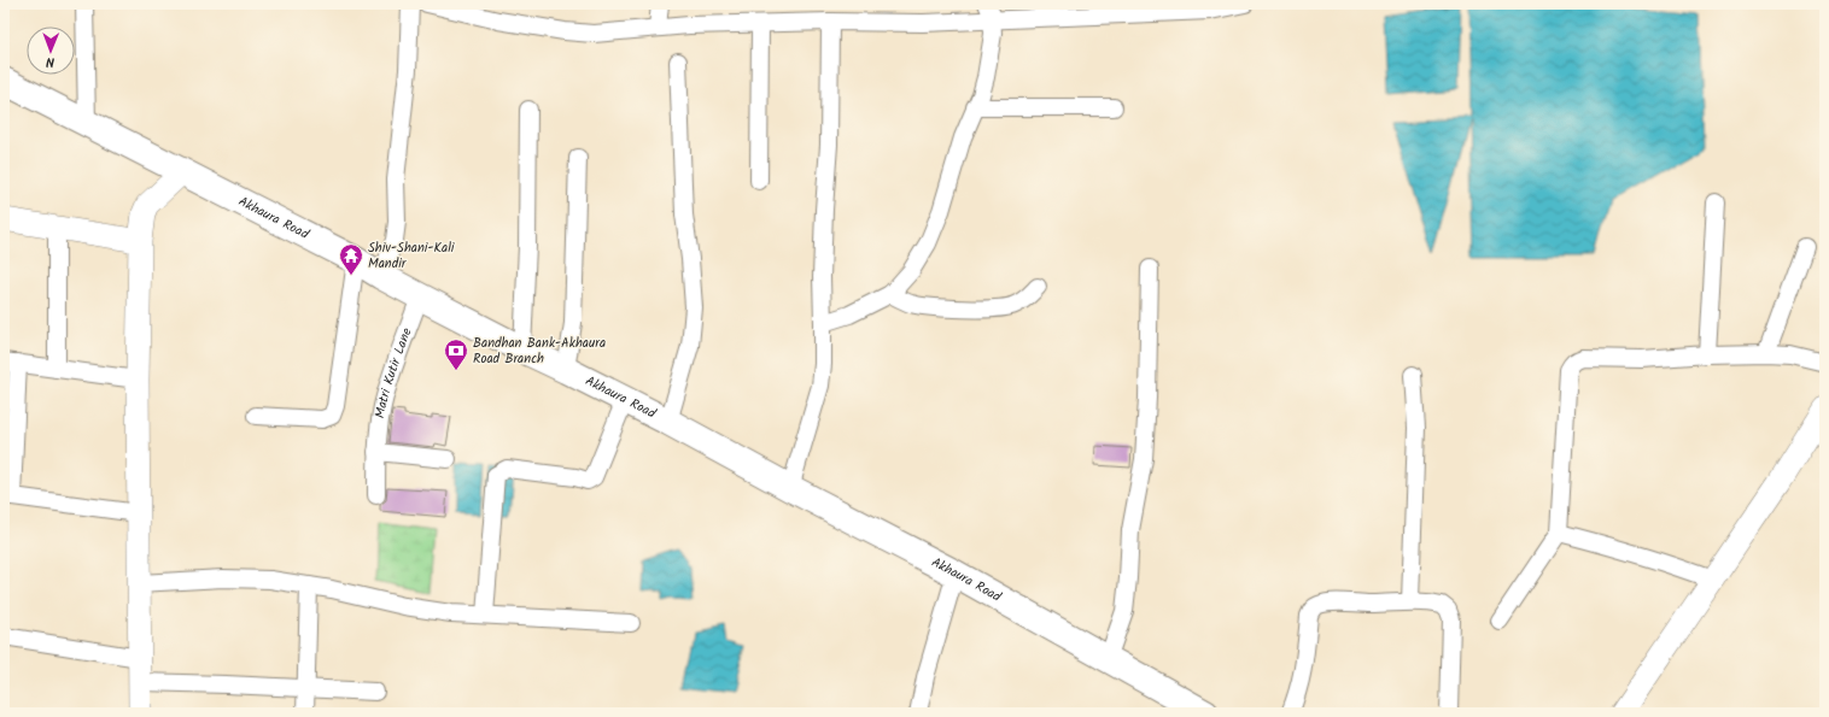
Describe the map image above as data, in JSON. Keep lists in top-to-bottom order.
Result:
{
  "streets": {
    "main road": ["Akhaura Road"],
    "street": ["Matri Kutir Lane"]
  },
  "crossings": [
    ["Akhaura Road", "Matri Kutir Lane"]
  ],
  "places": {
    "temple": ["Shiv-Shani-Kali Mandir"],
    "bank": ["Bandhan Bank-Akhaura Road Branch"]
  },
  "north": "bottom"
}
